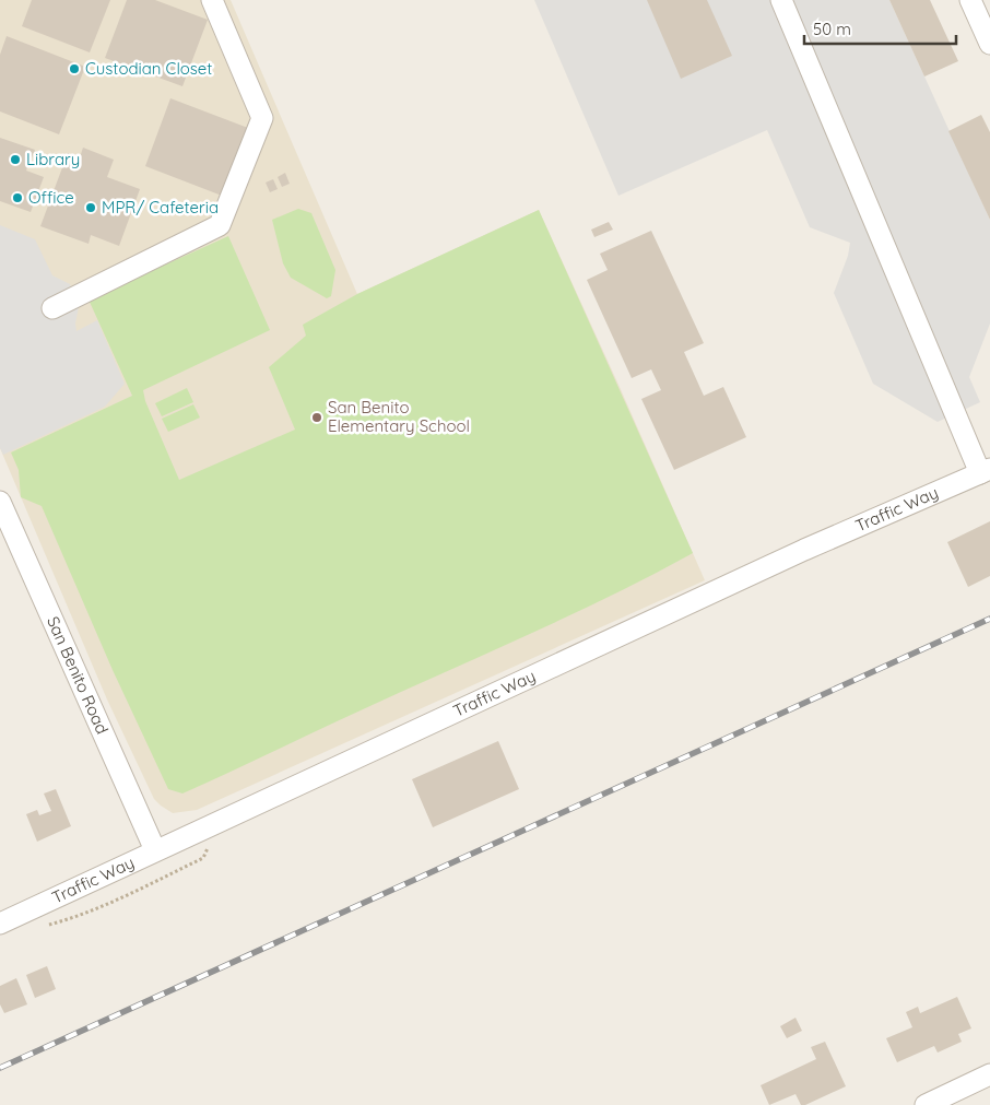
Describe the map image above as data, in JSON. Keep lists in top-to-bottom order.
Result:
{
  "streets": {
    "street": ["Traffic Way", "San Benito Road"]
  },
  "crossings": [
    ["Traffic Way", "San Benito Road"]
  ],
  "places": [
    "Custodian Closet",
    "Library",
    "Office",
    "MPR/ Cafeteria",
    "San Benito Elementary School"
  ],
  "scale_bar": "50 m"
}
